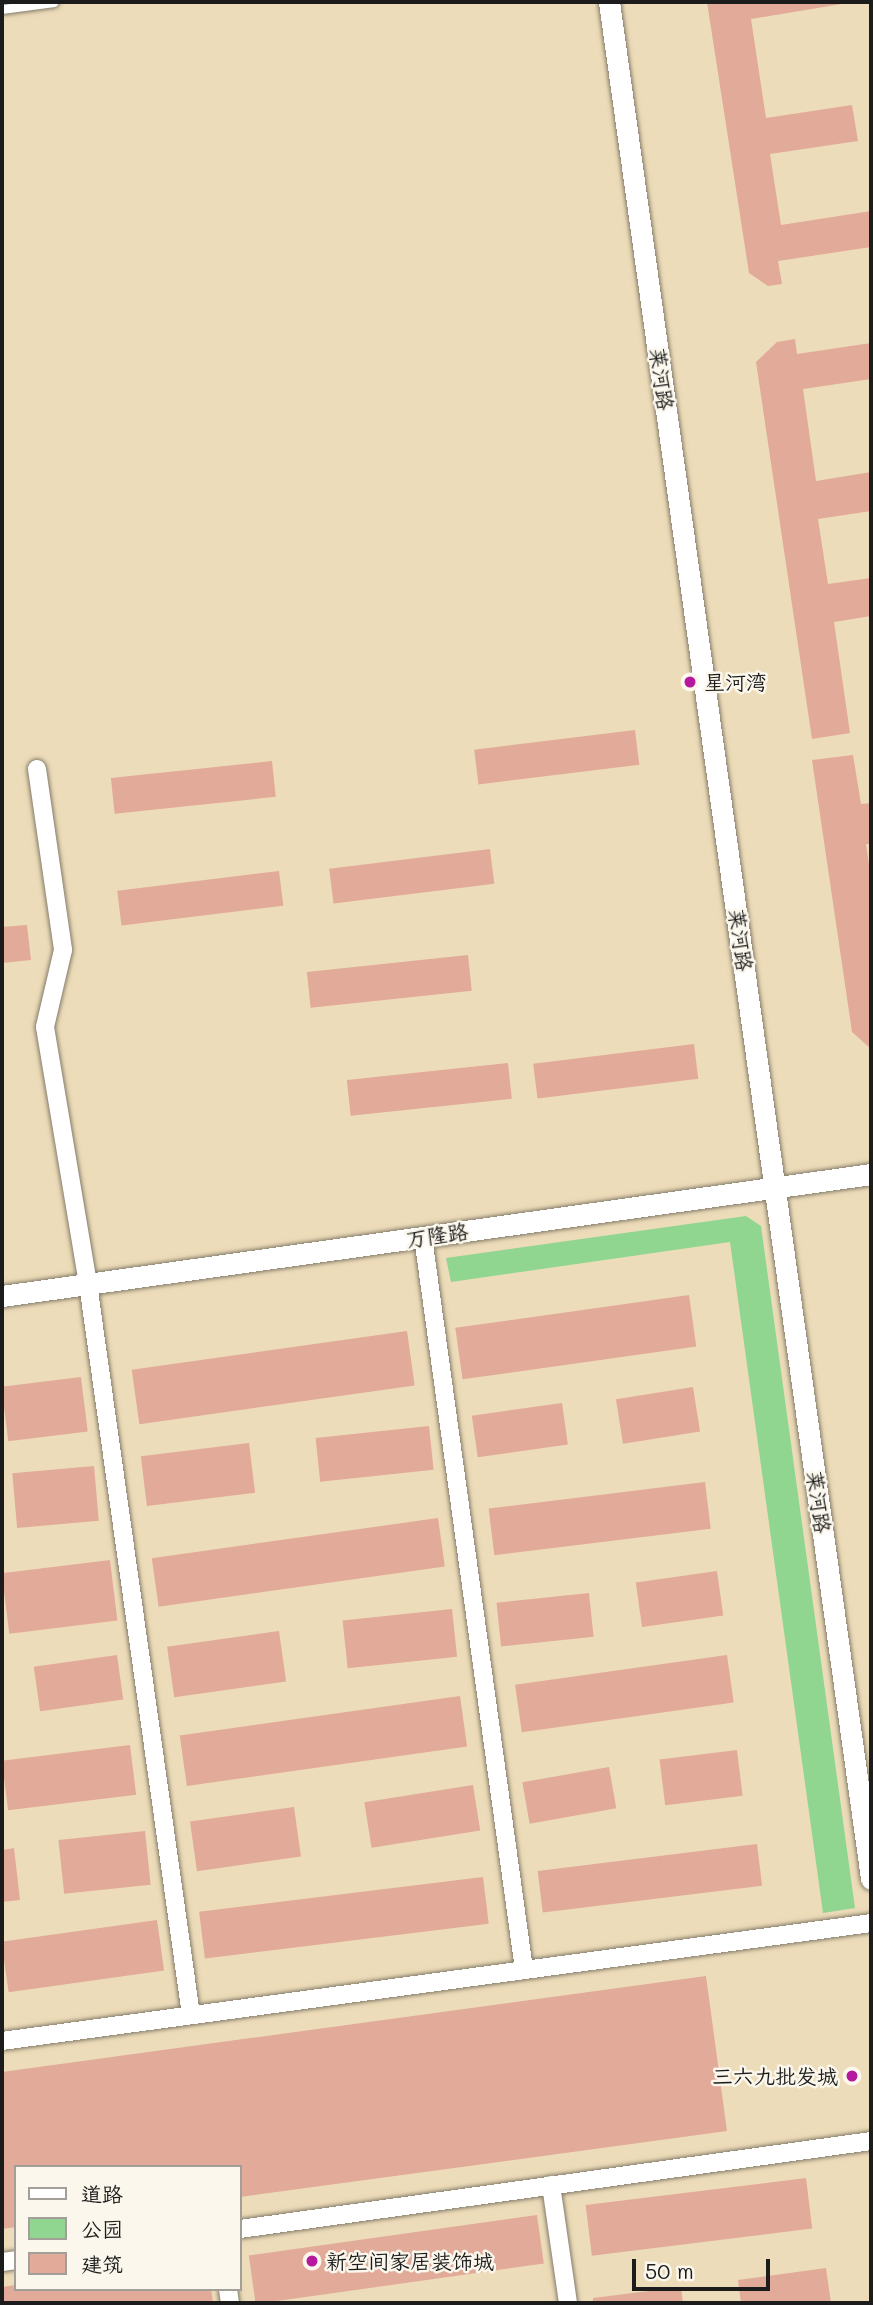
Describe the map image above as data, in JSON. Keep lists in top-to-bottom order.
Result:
{
  "streets": {
    "street": ["莱河路", "万隆路"]
  },
  "crossings": [
    ["莱河路", "万隆路"]
  ],
  "places": ["星河湾", "三六九批发城", "新空间家居装饰城"],
  "legend": ["道路", "公园", "建筑"],
  "scale_bar": "50 m"
}
